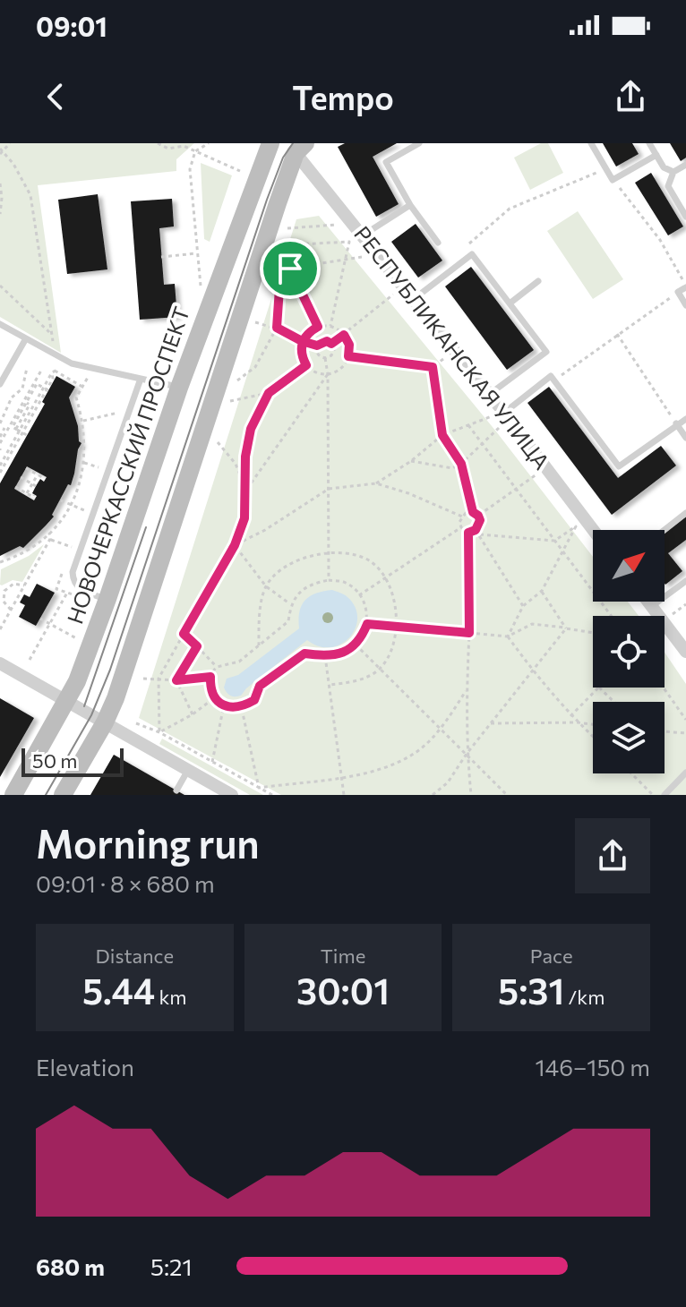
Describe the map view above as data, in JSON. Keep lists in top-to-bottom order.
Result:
{
  "streets": {
    "main road": ["НОВОЧЕРКАССКИЙ ПРОСПЕКТ"],
    "street": ["РЕСПУБЛИКАНСКАЯ УЛИЦА"]
  },
  "scale_bar": "50 m",
  "north": "top right",
  "page": {
    "status": "09:01",
    "header": "Tempo",
    "scale": "50 m",
    "heading": ["Morning run", "09:01 · 8 × 680 m"],
    "stats": [
      ["Distance", "5.44 km"],
      ["Time", "30:01"],
      ["Pace", "5:31 /km"]
    ],
    "chart": ["Elevation", "146–150 m"],
    "list": [
      {
        "name": "680 m",
        "note": "5:21"
      }
    ]
  }
}
